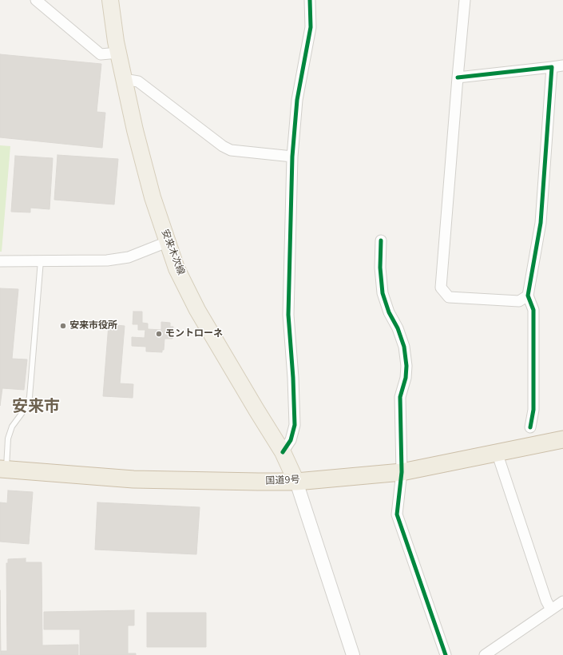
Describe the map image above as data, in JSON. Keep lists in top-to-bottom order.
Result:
{
  "streets": {
    "highway": ["国道9号"],
    "main road": ["安来木次線"]
  },
  "crossings": [
    ["安来木次線", "国道9号"]
  ],
  "districts": ["安来市"],
  "places": ["安来市役所", "モントローネ"]
}
